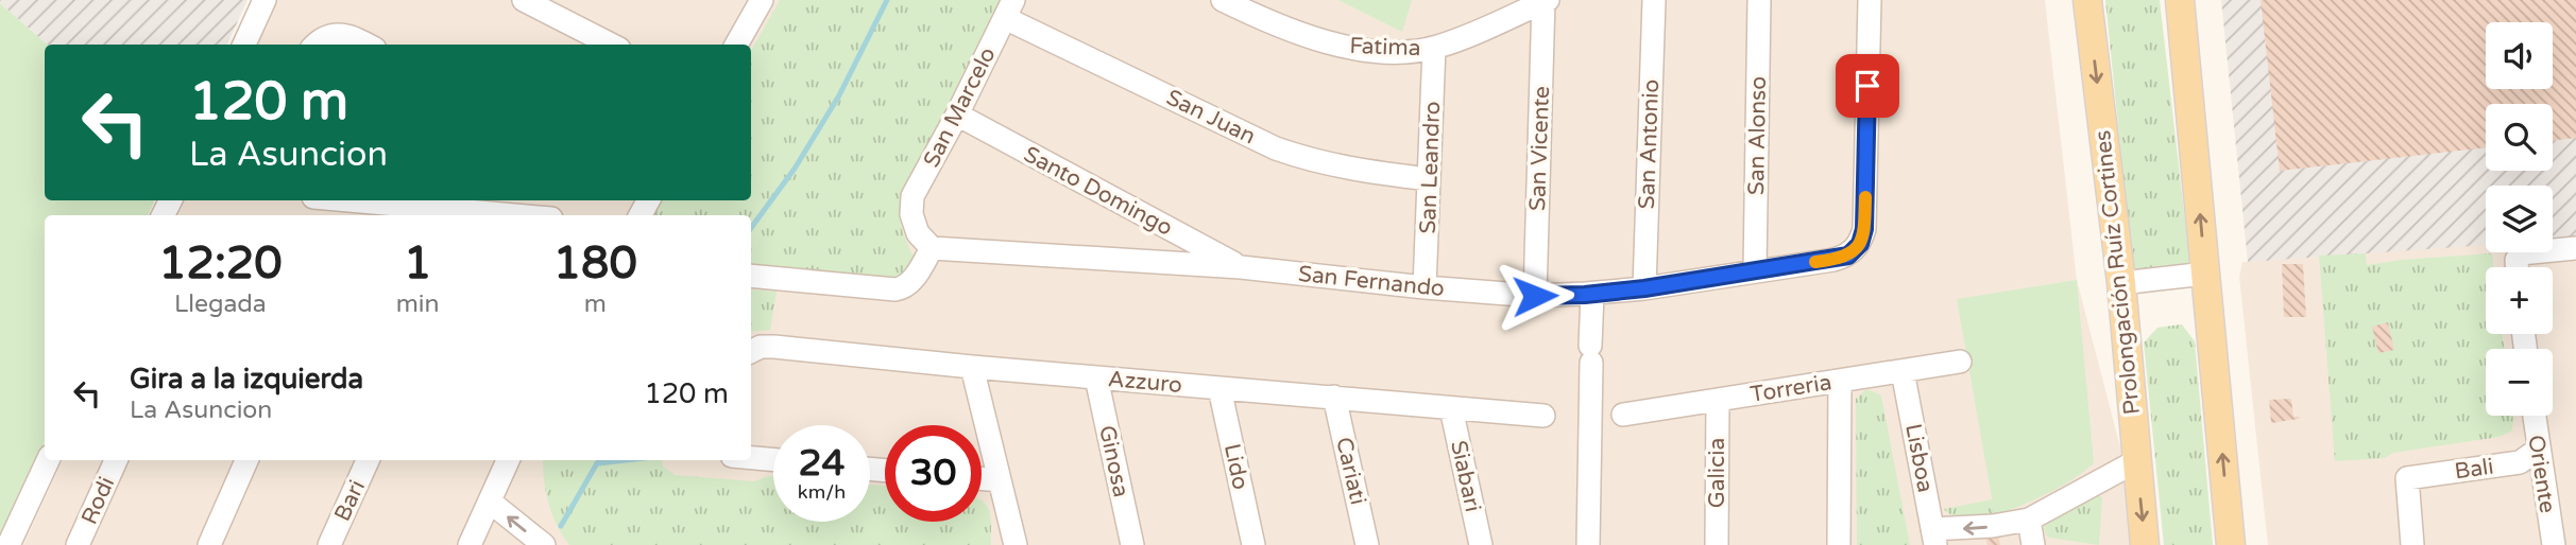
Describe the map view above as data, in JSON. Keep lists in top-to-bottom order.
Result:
{
  "streets": {
    "main road": ["Prolongación Ruíz Cortines"],
    "street": [
      "Fatima",
      "San Marcelo",
      "San Juan",
      "San Alonso",
      "San Antonio",
      "San Vicente",
      "San Leandro",
      "Santo Domingo",
      "San Fernando",
      "Azzuro",
      "Torreria",
      "Lisboa",
      "Ginosa",
      "Lido",
      "Bali",
      "Cariati",
      "Galicia",
      "Oriente",
      "Siabari",
      "Rodi",
      "Bari"
    ]
  },
  "crossings": [
    ["Fatima", "San Vicente"],
    ["Fatima", "San Leandro"],
    ["San Marcelo", "San Juan"],
    ["San Marcelo", "Santo Domingo"],
    ["San Marcelo", "San Fernando"],
    ["San Juan", "San Leandro"],
    ["San Alonso", "San Fernando"],
    ["San Antonio", "San Fernando"],
    ["San Vicente", "San Fernando"],
    ["San Leandro", "San Fernando"],
    ["Santo Domingo", "San Fernando"],
    ["Azzuro", "Ginosa"],
    ["Azzuro", "Lido"],
    ["Azzuro", "Cariati"],
    ["Azzuro", "Siabari"],
    ["Torreria", "Lisboa"],
    ["Torreria", "Galicia"],
    ["Bali", "Oriente"]
  ],
  "page": {
    "map_buttons": ["+", "−"],
    "turn": ["120 m", "La Asuncion"],
    "eta": [
      "12:20",
      "Llegada",
      "1",
      "min",
      "180",
      "m"
    ],
    "list": [
      {
        "name": "Gira a la izquierda",
        "note": "La Asuncion",
        "value": "120 m"
      }
    ],
    "speed": "24 km/h",
    "limit": "30"
  }
}
